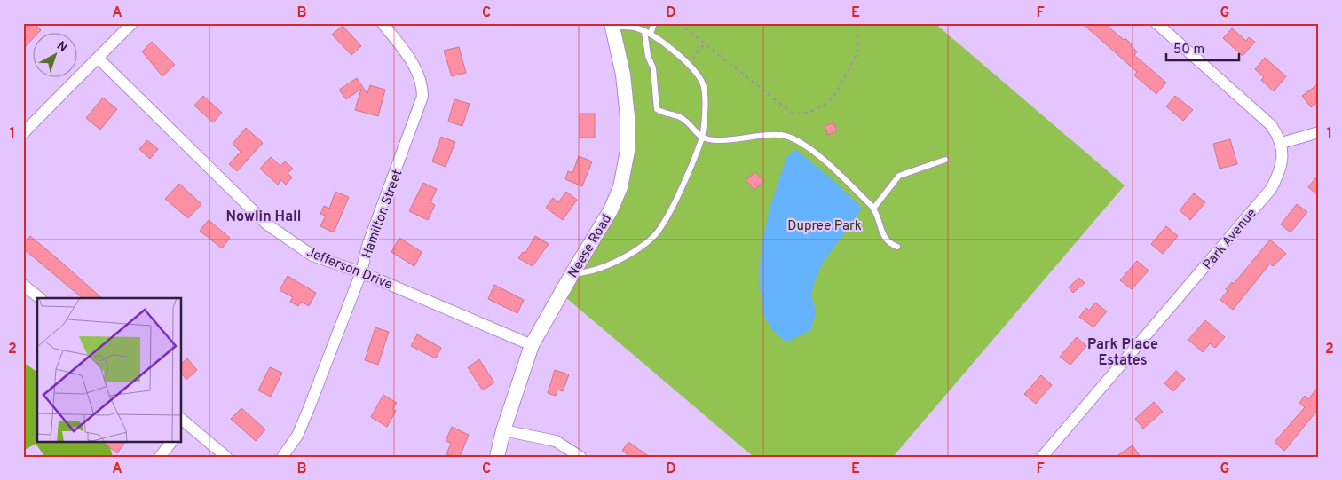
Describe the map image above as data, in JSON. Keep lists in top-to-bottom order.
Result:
{
  "streets": {
    "street": [
      "Hamilton Street",
      "Park Avenue",
      "Neese Road",
      "Jefferson Drive"
    ]
  },
  "crossings": [
    ["Hamilton Street", "Jefferson Drive"],
    ["Neese Road", "Jefferson Drive"]
  ],
  "districts": ["Nowlin Hall", "Park Place Estates"],
  "parks": ["Dupree Park"],
  "scale_bar": "50 m",
  "north": "top right",
  "grid": {
    "columns": [
      "A",
      "B",
      "C",
      "D",
      "E",
      "F",
      "G"
    ],
    "rows": ["1", "2"]
  }
}
